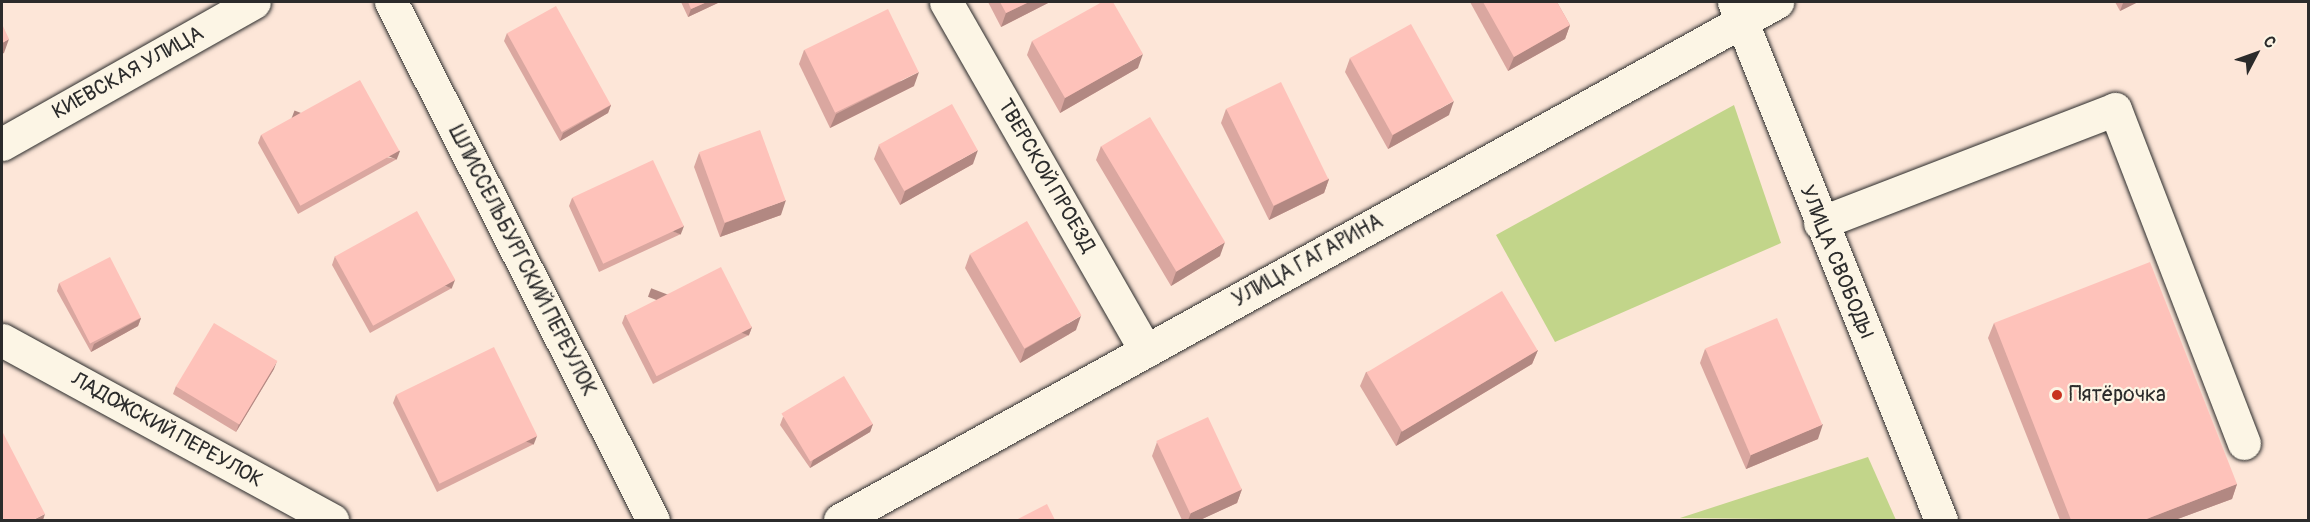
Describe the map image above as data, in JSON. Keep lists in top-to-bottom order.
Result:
{
  "streets": {
    "street": [
      "КИЕВСКАЯ УЛИЦА",
      "ТВЕРСКОЙ ПРОЕЗД",
      "ШЛИССЕЛЬБУРГСКИЙ ПЕРЕУЛОК",
      "УЛИЦА ГАГАРИНА",
      "УЛИЦА СВОБОДЫ",
      "ЛАДОЖСКИЙ ПЕРЕУЛОК"
    ]
  },
  "crossings": [
    ["ТВЕРСКОЙ ПРОЕЗД", "УЛИЦА ГАГАРИНА"],
    ["УЛИЦА ГАГАРИНА", "УЛИЦА СВОБОДЫ"]
  ],
  "places": ["Пятёрочка"],
  "north": "top right"
}
